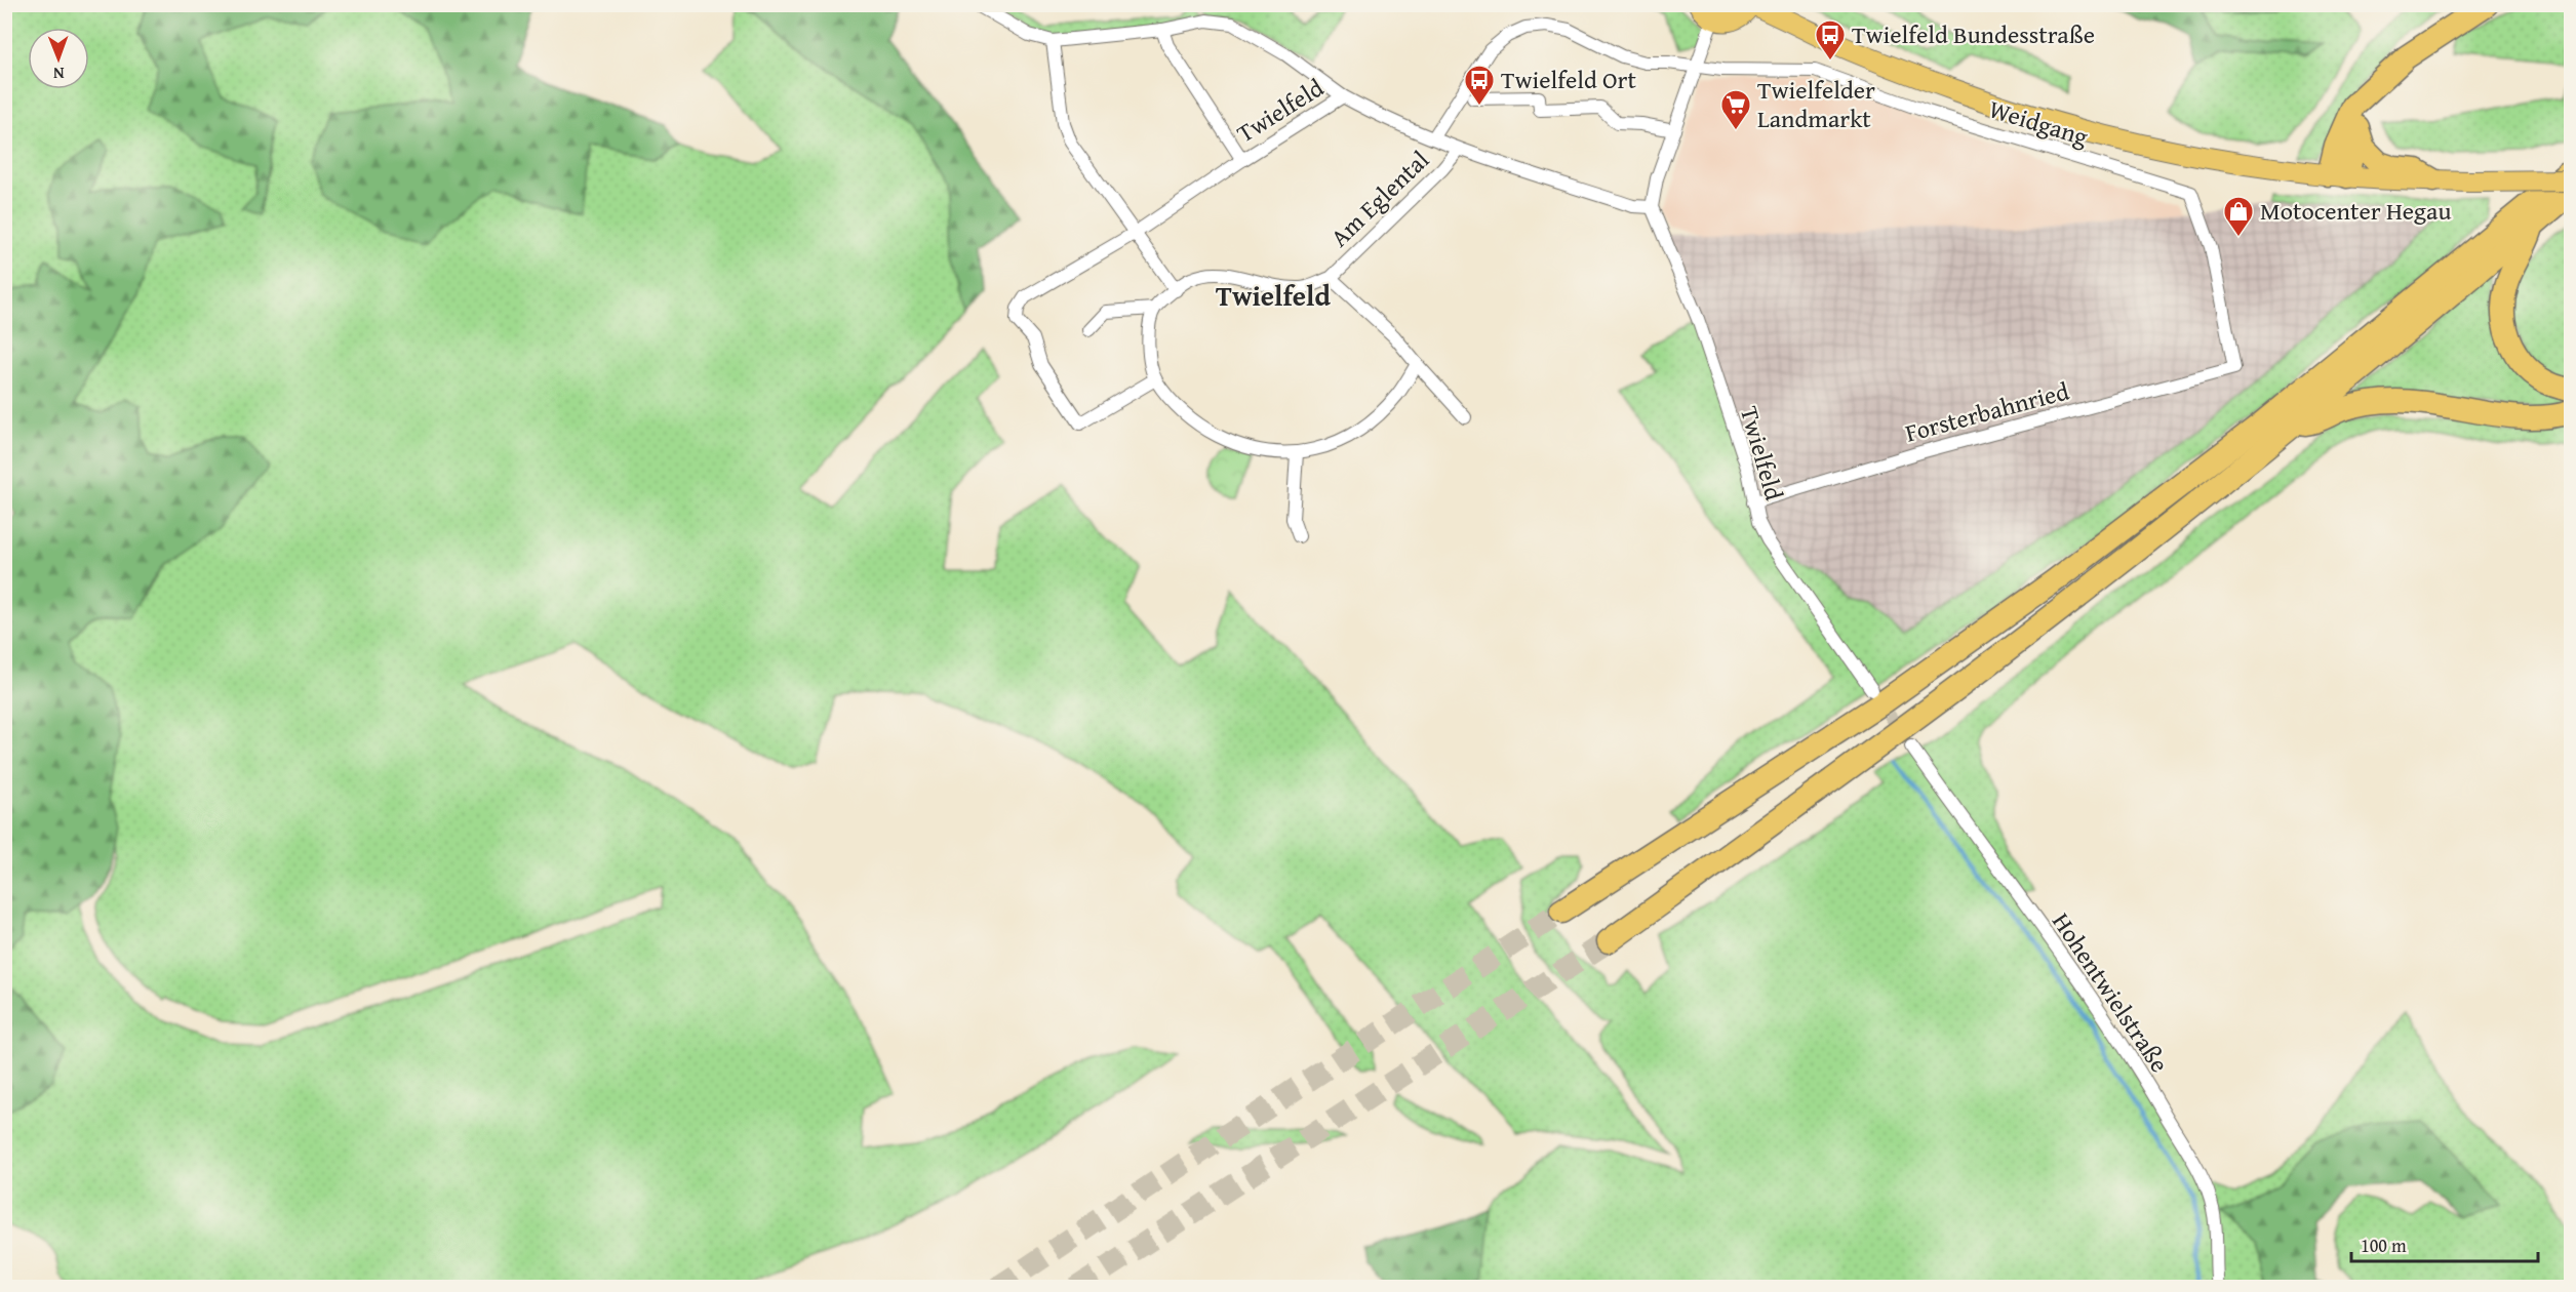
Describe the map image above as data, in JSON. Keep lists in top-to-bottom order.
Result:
{
  "streets": {
    "street": [
      "Twielfeld",
      "Weidgang",
      "Am Eglental",
      "Forsterbahnried",
      "Hohentwielstraße"
    ]
  },
  "crossings": [
    ["Twielfeld", "Am Eglental"],
    ["Twielfeld", "Forsterbahnried"],
    ["Weidgang", "Am Eglental"],
    ["Weidgang", "Forsterbahnried"]
  ],
  "districts": ["Twielfeld"],
  "places": {
    "bus stop": ["Twielfeld Bundesstraße", "Twielfeld Ort"],
    "supermarket": ["Twielfelder Landmarkt"],
    "shop": ["Motocenter Hegau"]
  },
  "scale_bar": "100 m",
  "north": "bottom"
}
